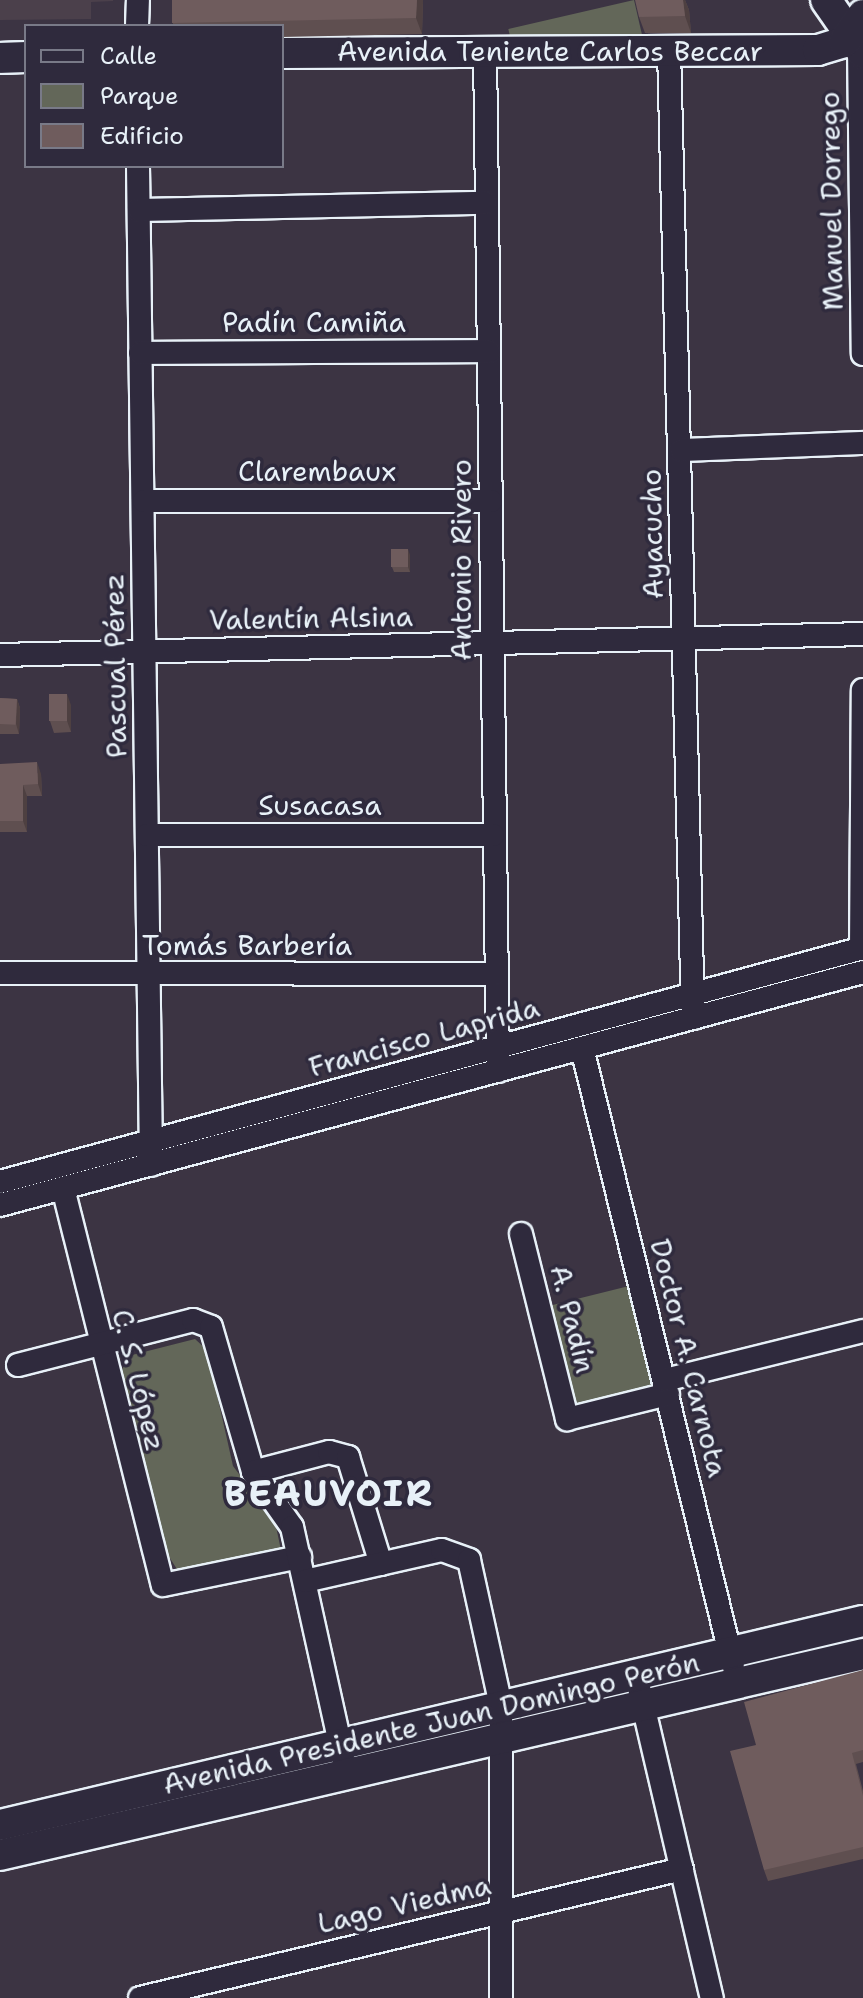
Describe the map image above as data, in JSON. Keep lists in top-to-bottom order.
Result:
{
  "streets": {
    "main road": ["Avenida Teniente Carlos Beccar", "Avenida Presidente Juan Domingo Perón"],
    "street": [
      "Manuel Dorrego",
      "Padín Camiña",
      "Clarembaux",
      "Ayacucho",
      "Antonio Rivero",
      "Valentín Alsina",
      "Pascual Pérez",
      "Susacasa",
      "Tomás Barbería",
      "Francisco Laprida",
      "A. Padín",
      "Doctor A. Carnota",
      "C. S. López",
      "Lago Viedma"
    ]
  },
  "crossings": [
    ["Avenida Teniente Carlos Beccar", "Manuel Dorrego"],
    ["Avenida Teniente Carlos Beccar", "Ayacucho"],
    ["Avenida Teniente Carlos Beccar", "Antonio Rivero"],
    ["Padín Camiña", "Antonio Rivero"],
    ["Padín Camiña", "Pascual Pérez"],
    ["Clarembaux", "Antonio Rivero"],
    ["Clarembaux", "Pascual Pérez"],
    ["Ayacucho", "Valentín Alsina"],
    ["Ayacucho", "Francisco Laprida"],
    ["Antonio Rivero", "Valentín Alsina"],
    ["Antonio Rivero", "Susacasa"],
    ["Antonio Rivero", "Tomás Barbería"],
    ["Antonio Rivero", "Francisco Laprida"],
    ["Valentín Alsina", "Pascual Pérez"],
    ["Pascual Pérez", "Susacasa"],
    ["Pascual Pérez", "Tomás Barbería"],
    ["Pascual Pérez", "Francisco Laprida"],
    ["Francisco Laprida", "Doctor A. Carnota"],
    ["Francisco Laprida", "C. S. López"],
    ["A. Padín", "Doctor A. Carnota"],
    ["Doctor A. Carnota", "Avenida Presidente Juan Domingo Perón"]
  ],
  "districts": ["BEAUVOIR"],
  "legend": ["Calle", "Parque", "Edificio"]
}
